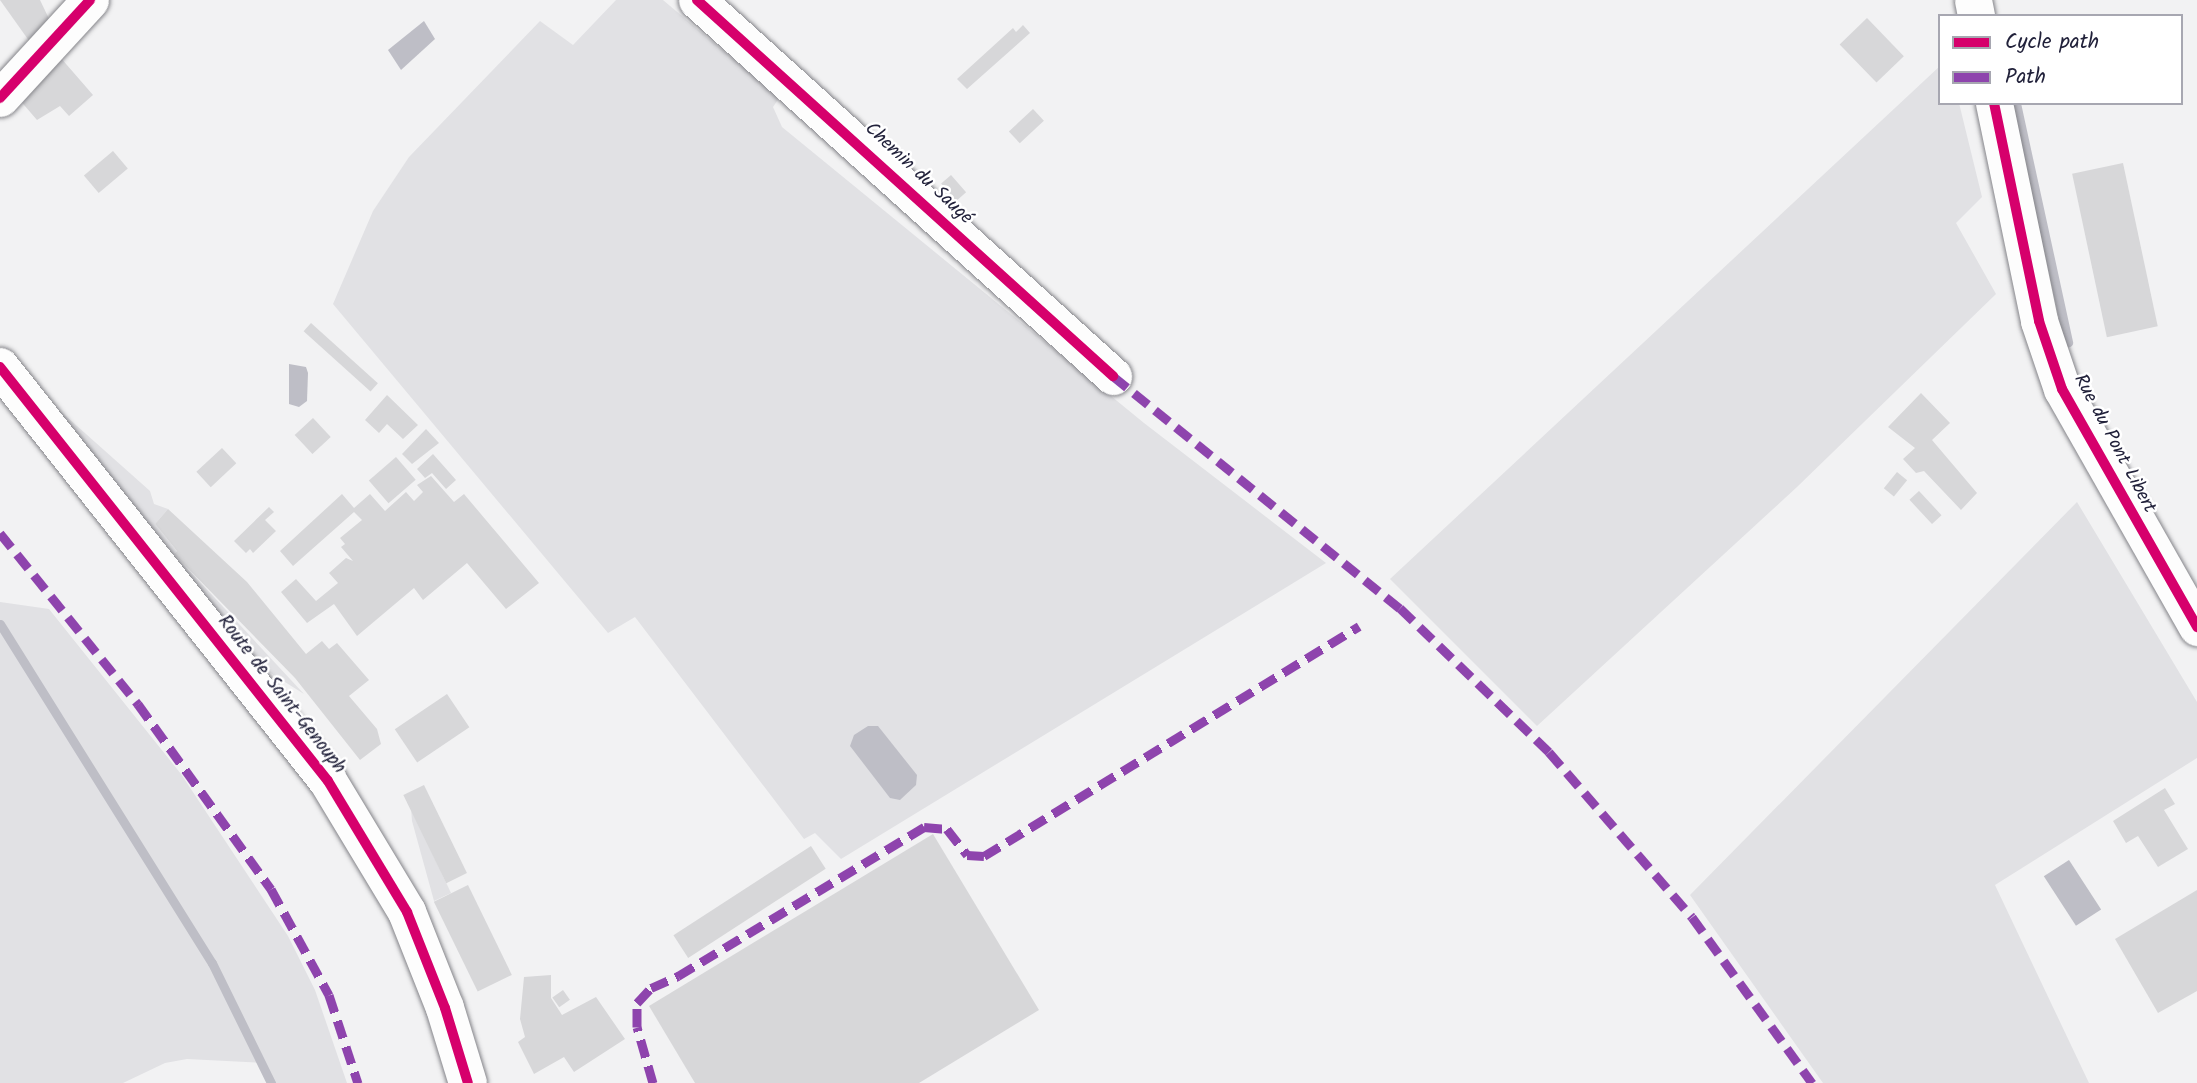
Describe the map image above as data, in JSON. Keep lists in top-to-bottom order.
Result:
{
  "streets": {
    "street": ["Chemin du Saugé", "Rue du Pont Libert", "Route de Saint-Genouph"]
  },
  "legend": ["Cycle path", "Path"]
}
